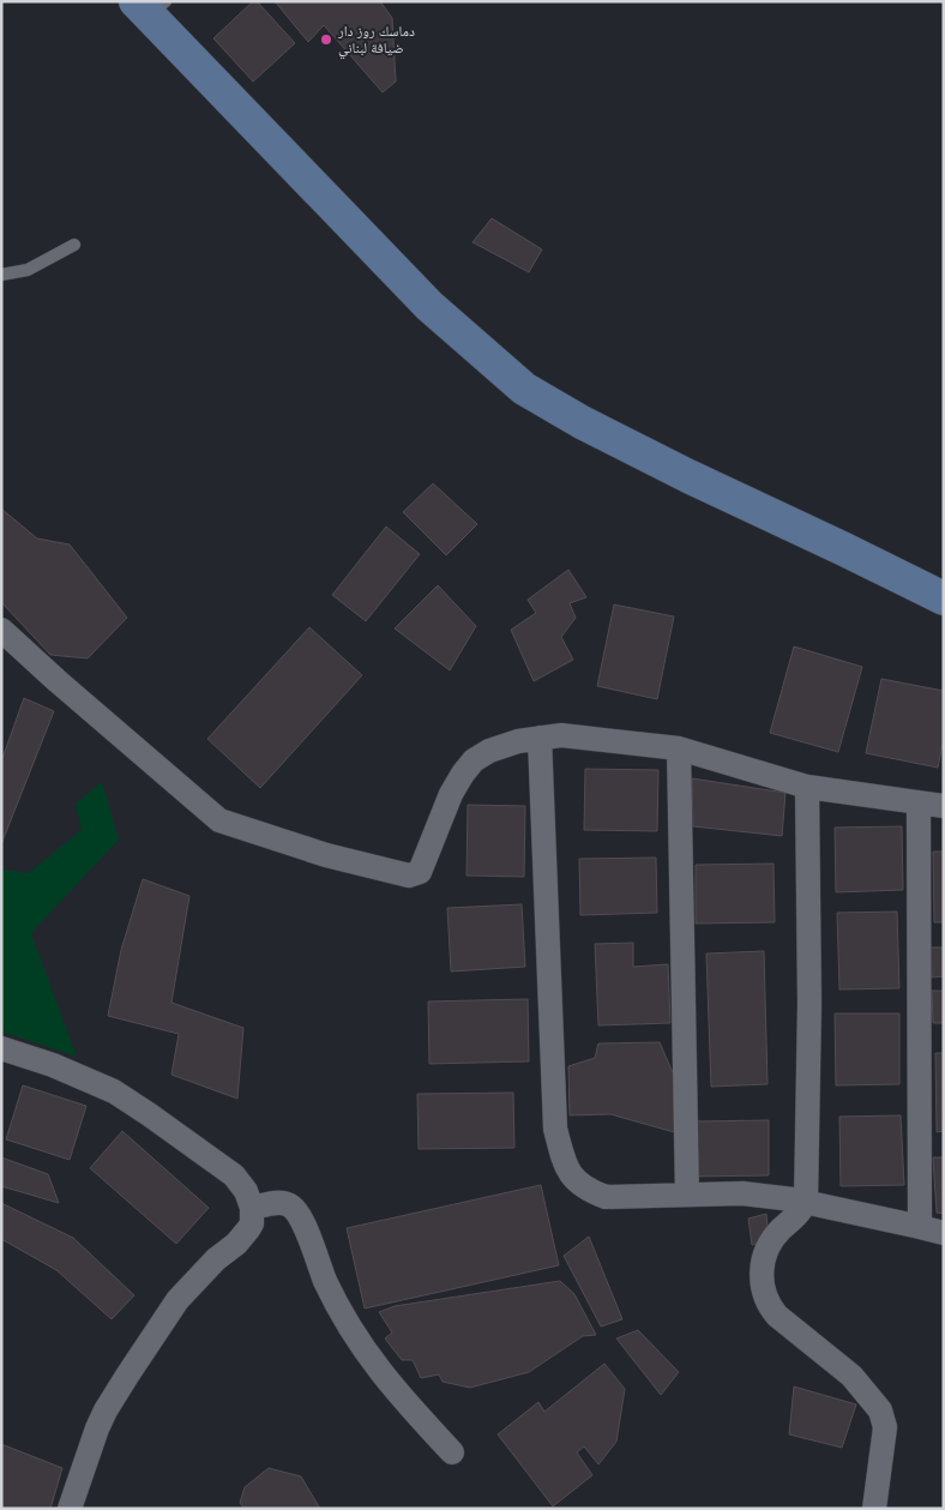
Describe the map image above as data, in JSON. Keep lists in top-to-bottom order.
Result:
{
  "places": ["دماسك روز دار ضيافة لبناني"]
}
